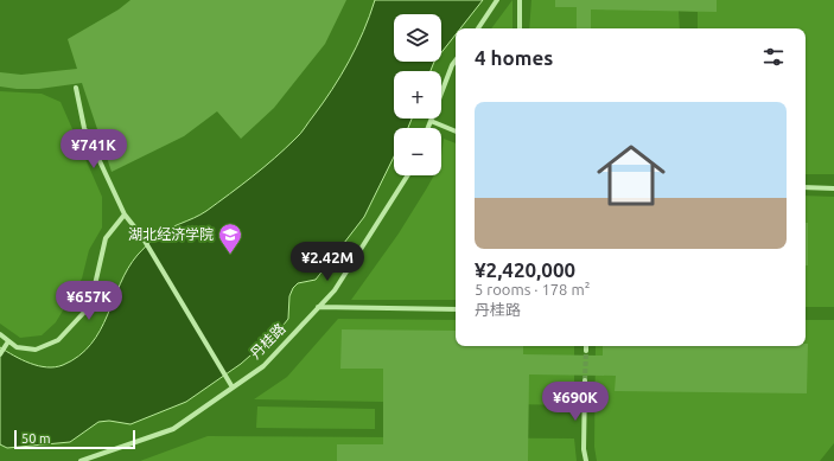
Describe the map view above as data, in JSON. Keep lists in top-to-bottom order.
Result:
{
  "streets": {
    "street": ["丹桂路"]
  },
  "places": {
    "school or university": ["湖北经济学院"]
  },
  "scale_bar": "50 m",
  "page": {
    "map_buttons": ["+", "−"],
    "heading": "4 homes",
    "list": [
      {
        "name": "¥2,420,000",
        "note": "5 rooms · 178 m² · 丹桂路"
      }
    ],
    "price": [
      "¥741K",
      "¥2.42M",
      "¥657K",
      "¥690K"
    ],
    "scale": "50 m"
  }
}
